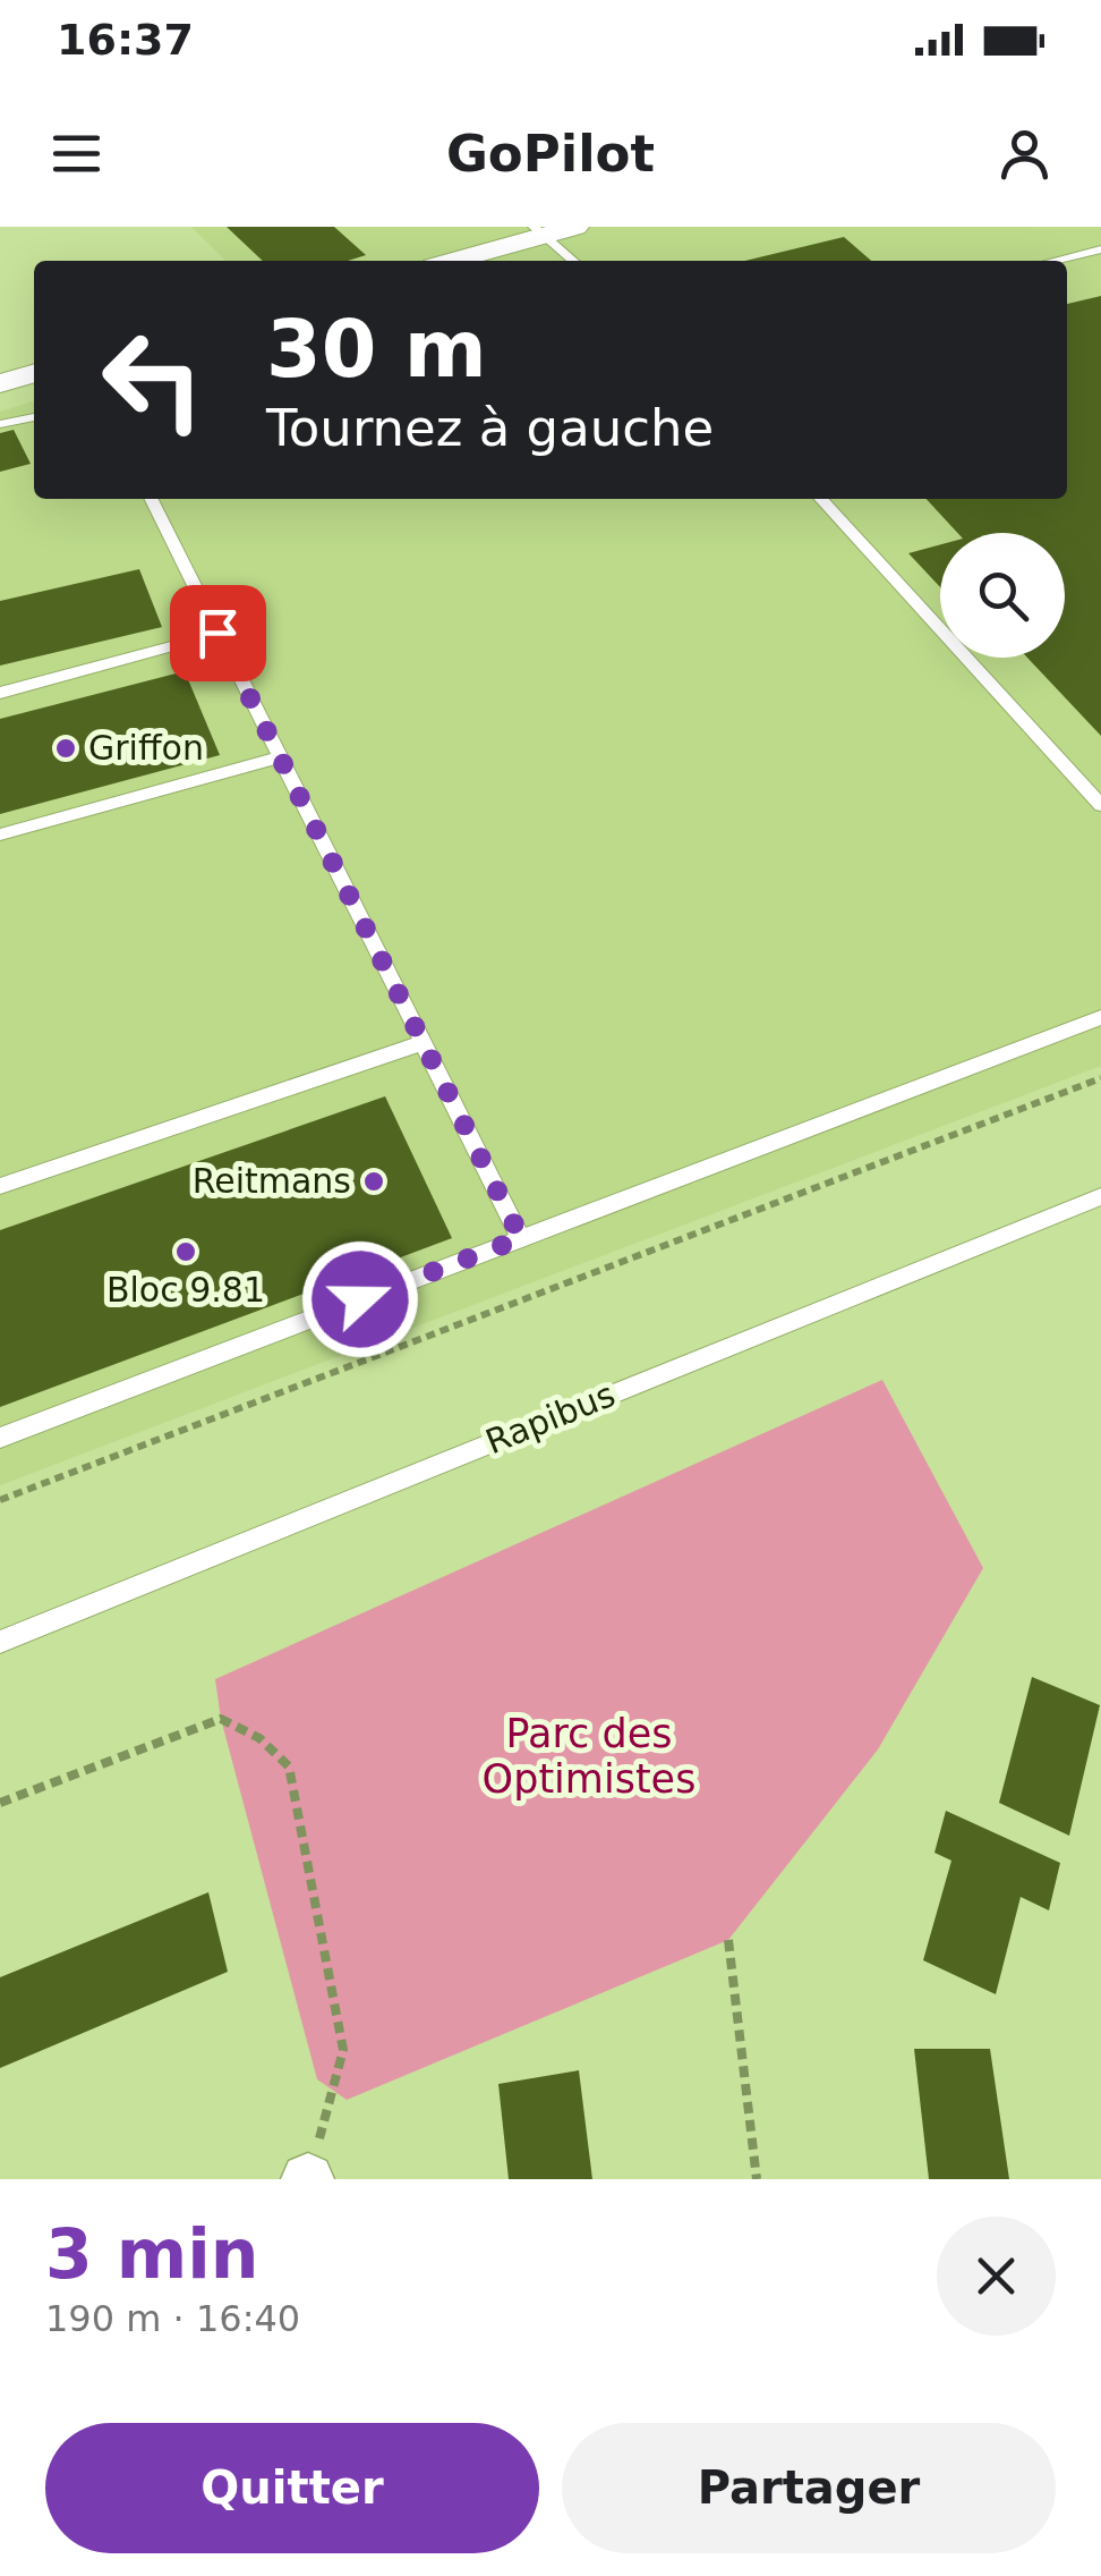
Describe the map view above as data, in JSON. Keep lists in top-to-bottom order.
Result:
{
  "streets": {
    "lane": ["Rapibus"]
  },
  "parks": ["Parc des Optimistes"],
  "places": ["Griffon", "Reitmans", "Bloc 9.81"],
  "page": {
    "status": "16:37",
    "header": "GoPilot",
    "turn": ["30 m", "Tournez à gauche"],
    "heading": ["3 min", "190 m · 16:40"],
    "buttons": ["Quitter", "Partager"]
  }
}
